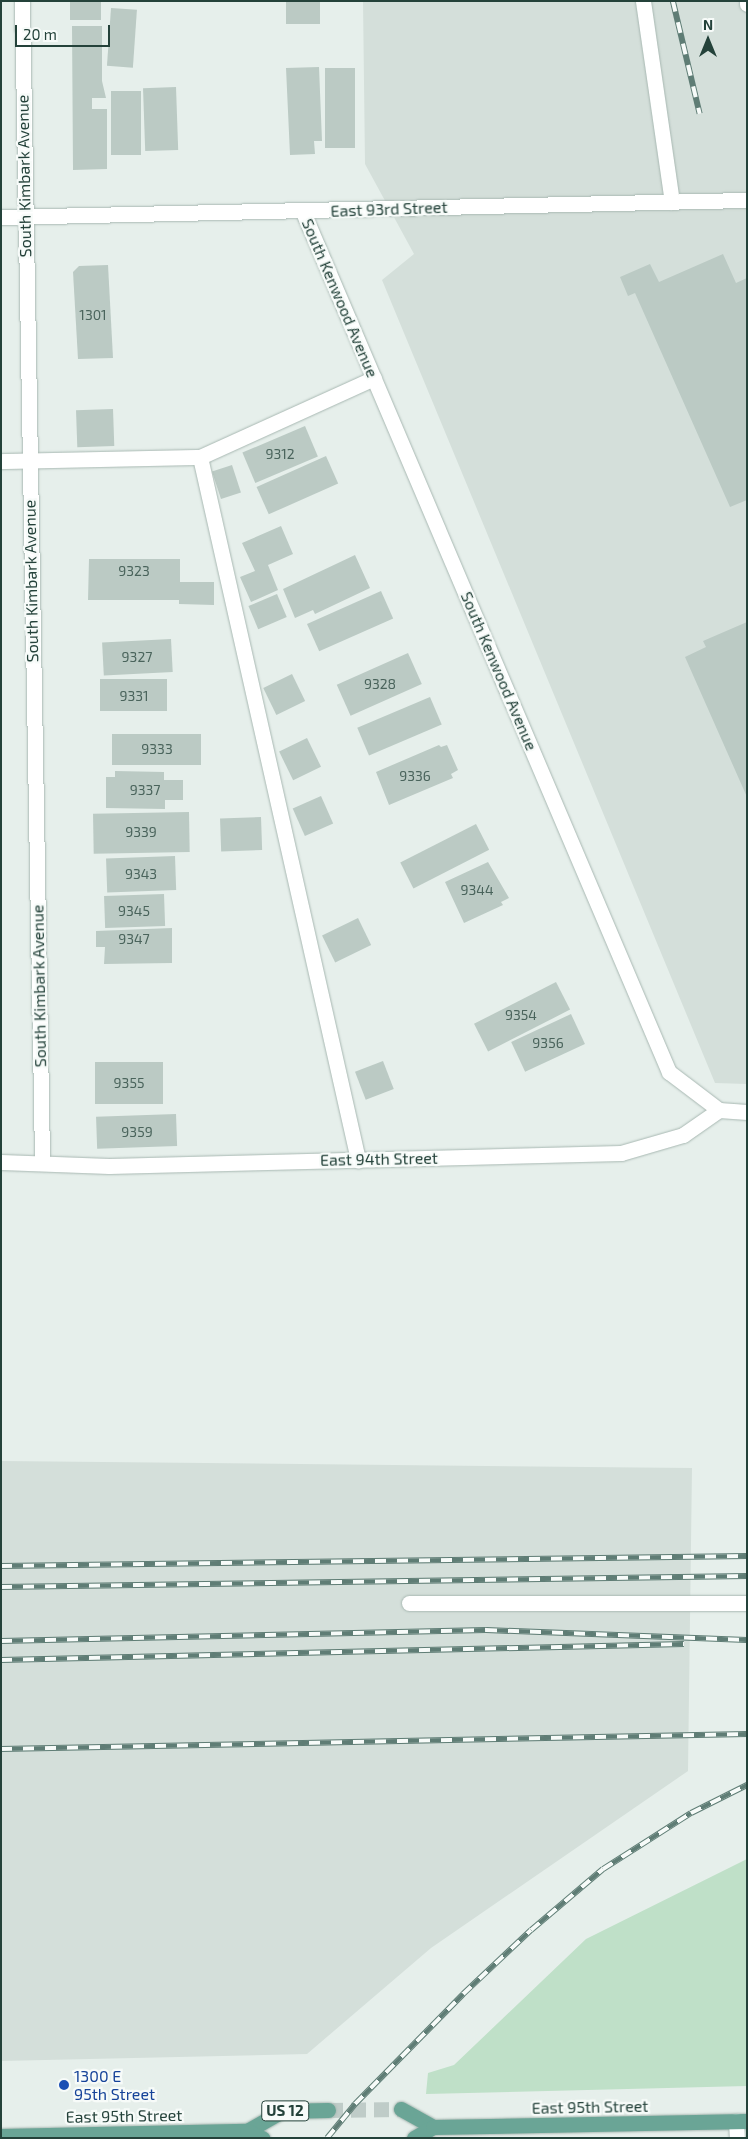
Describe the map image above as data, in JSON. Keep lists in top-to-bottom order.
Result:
{
  "streets": {
    "main road": ["East 95th Street", "US 12"],
    "street": [
      "South Kimbark Avenue",
      "East 93rd Street",
      "South Kenwood Avenue",
      "East 94th Street"
    ]
  },
  "crossings": [
    ["South Kimbark Avenue", "East 93rd Street"],
    ["South Kimbark Avenue", "East 94th Street"],
    ["East 93rd Street", "South Kenwood Avenue"],
    ["South Kenwood Avenue", "East 94th Street"]
  ],
  "places": ["1300 E 95th Street"],
  "house_numbers": [
    "1301",
    "9312",
    "9323",
    "9327",
    "9328",
    "9331",
    "9333",
    "9336",
    "9337",
    "9339",
    "9343",
    "9344",
    "9345",
    "9347",
    "9354",
    "9356",
    "9355",
    "9359"
  ],
  "scale_bar": "20 m",
  "north": "top"
}
